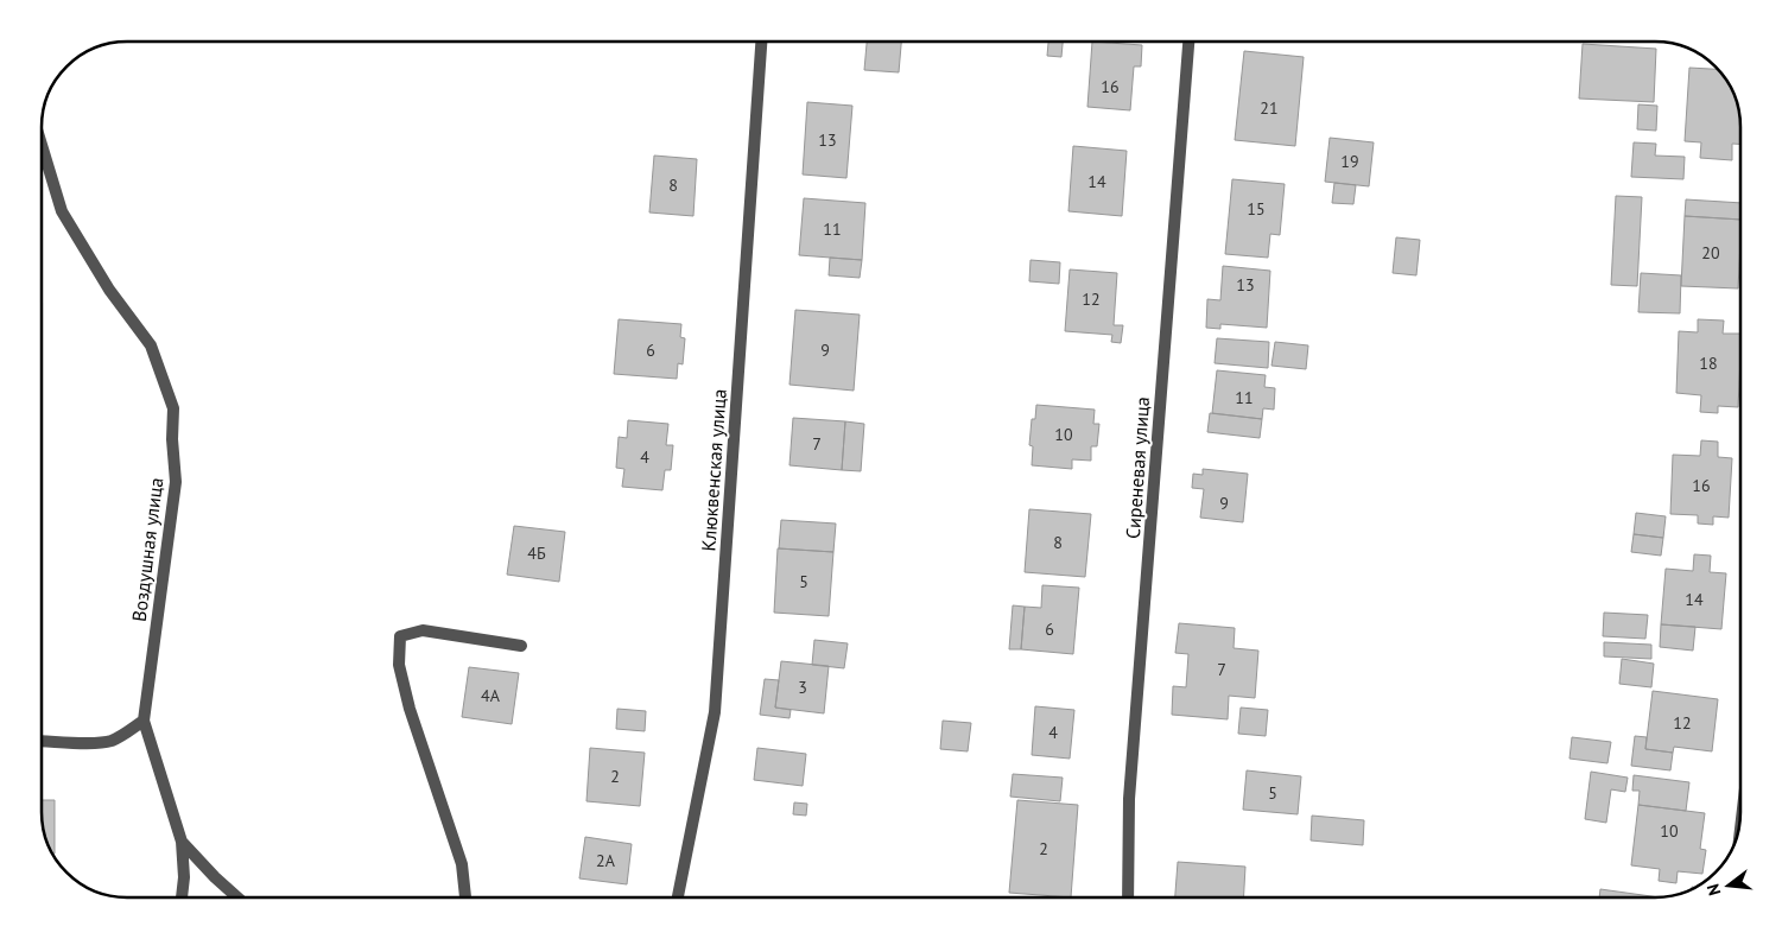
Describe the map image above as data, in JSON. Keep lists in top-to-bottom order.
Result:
{
  "streets": {
    "street": ["Сиреневая улица", "Клюквенская улица", "Воздушная улица"]
  },
  "house_numbers": [
    "16",
    "21",
    "13",
    "19",
    "14",
    "8",
    "15",
    "11",
    "20",
    "13",
    "12",
    "6",
    "9",
    "18",
    "11",
    "10",
    "7",
    "4",
    "16",
    "9",
    "8",
    "4Б",
    "5",
    "14",
    "6",
    "7",
    "3",
    "4А",
    "12",
    "4",
    "2",
    "5",
    "10",
    "2",
    "2А"
  ],
  "north": "left"
}
